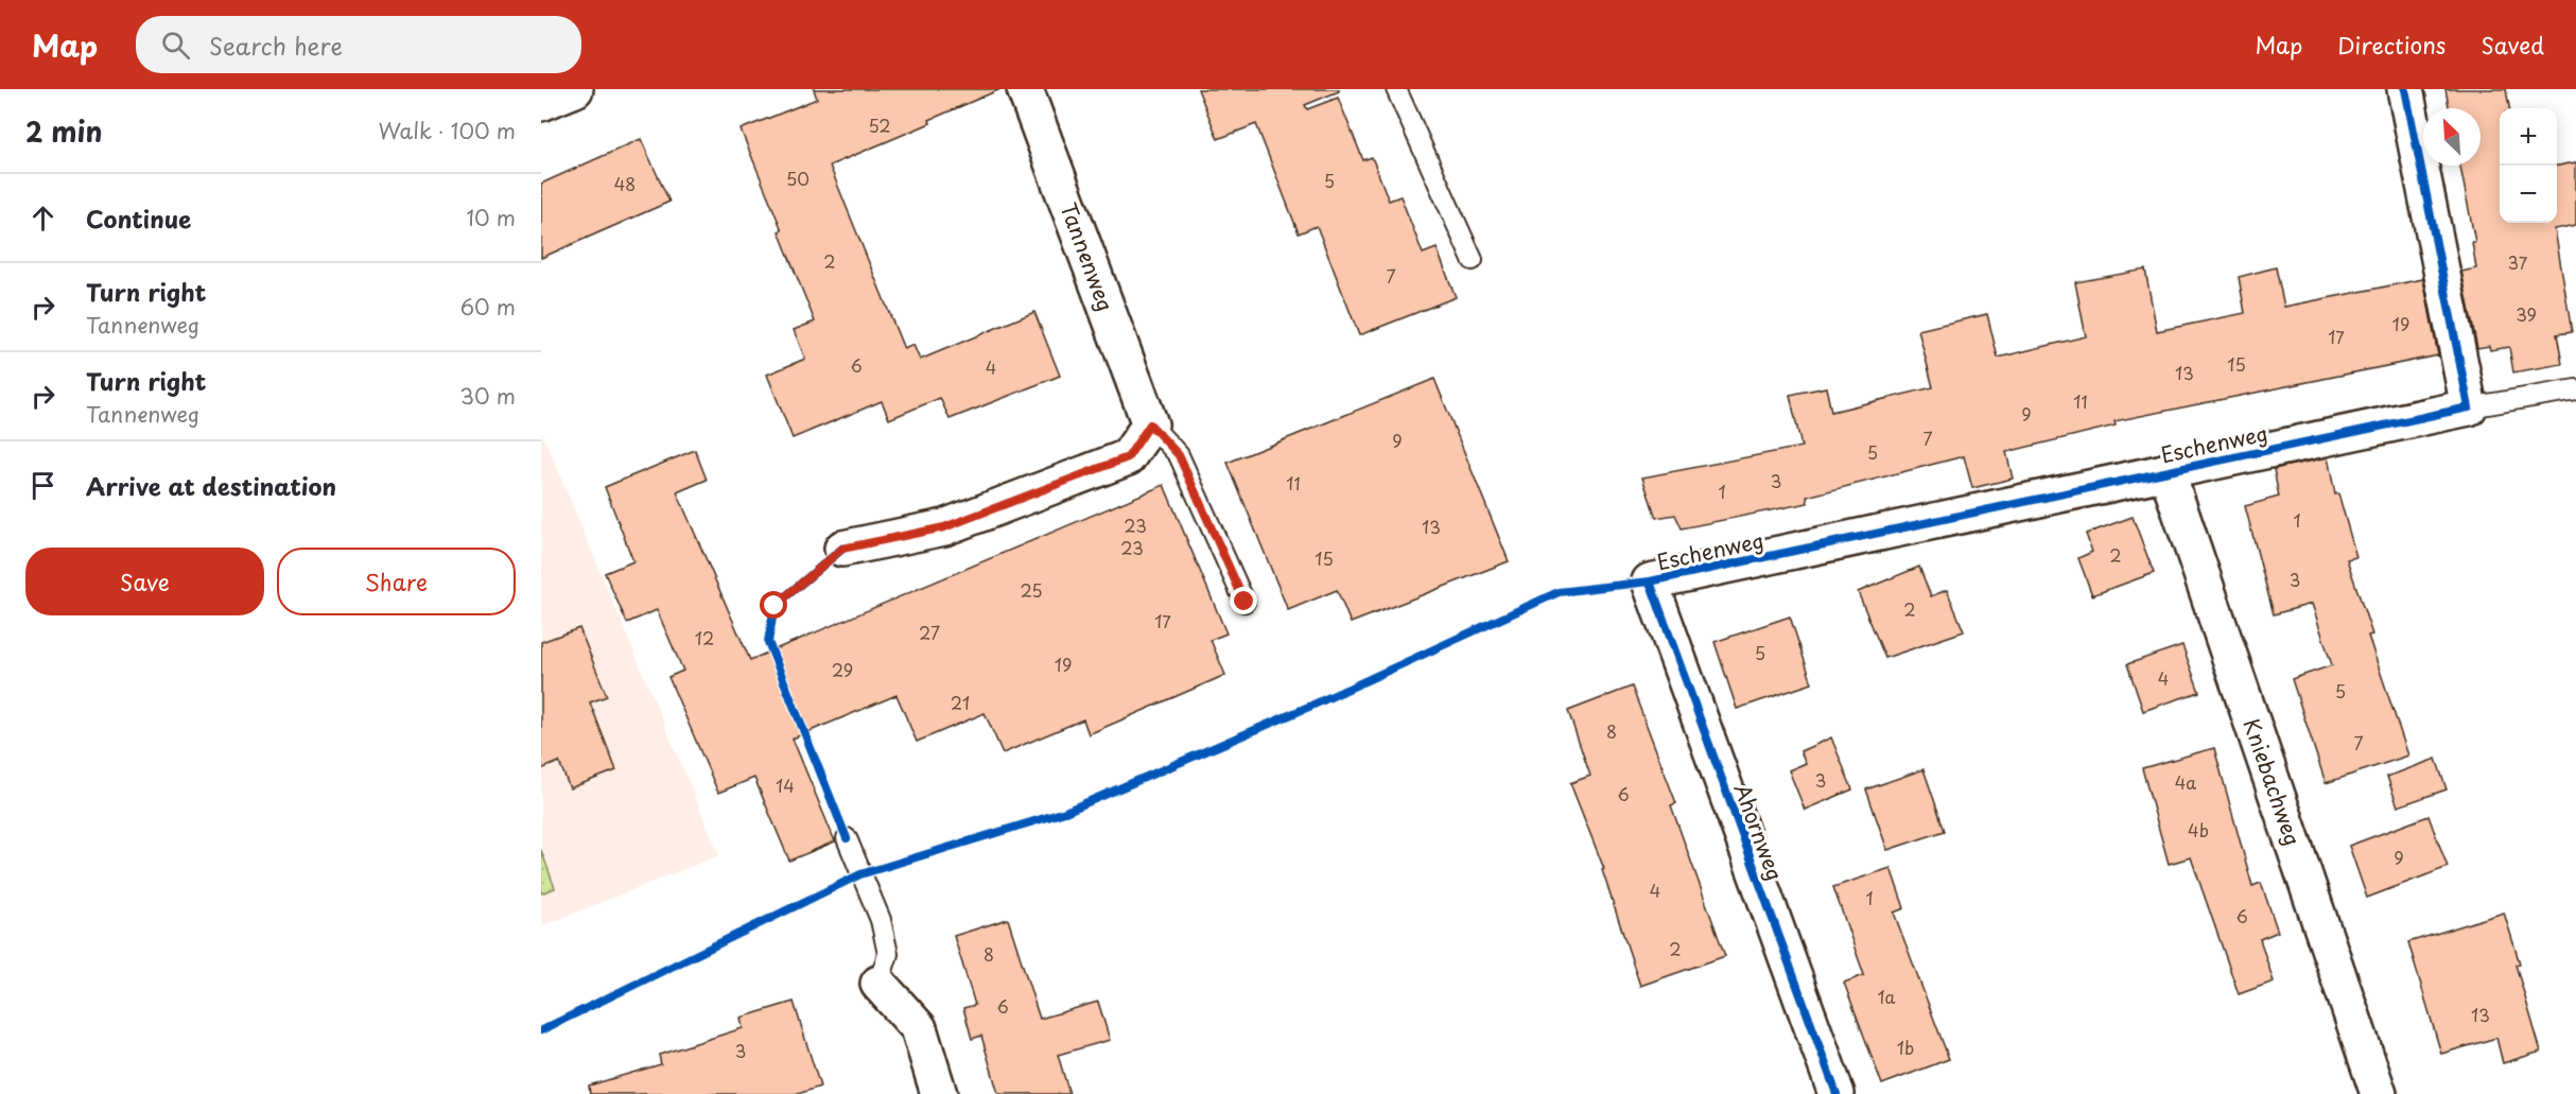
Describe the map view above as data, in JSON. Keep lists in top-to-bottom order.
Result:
{
  "streets": {
    "street": [
      "Tannenweg",
      "Eschenweg",
      "Kniebachweg",
      "Ahornweg"
    ]
  },
  "crossings": [
    ["Eschenweg", "Kniebachweg"],
    ["Eschenweg", "Ahornweg"]
  ],
  "house_numbers": [
    "52",
    "50",
    "5",
    "48",
    "2",
    "37",
    "7",
    "39",
    "19",
    "17",
    "15",
    "6",
    "4",
    "13",
    "11",
    "9",
    "7",
    "9",
    "5",
    "3",
    "11",
    "1",
    "1",
    "23",
    "13",
    "23",
    "2",
    "15",
    "3",
    "25",
    "2",
    "17",
    "27",
    "12",
    "5",
    "19",
    "29",
    "4",
    "5",
    "21",
    "8",
    "7",
    "3",
    "4a",
    "14",
    "6",
    "4b",
    "9",
    "4",
    "1",
    "6",
    "2",
    "8",
    "1a",
    "6",
    "13",
    "1b",
    "3"
  ],
  "north": "top left",
  "page": {
    "header": "Map",
    "search": "Search here",
    "nav": ["Map", "Directions", "Saved"],
    "heading": ["2 min", "Walk · 100 m"],
    "map_buttons": ["+", "−"],
    "list": [
      ["Continue", "10 m"],
      ["Turn right", "Tannenweg", "60 m"],
      ["Turn right", "Tannenweg", "30 m"],
      "Arrive at destination"
    ],
    "buttons": ["Save", "Share"]
  }
}
